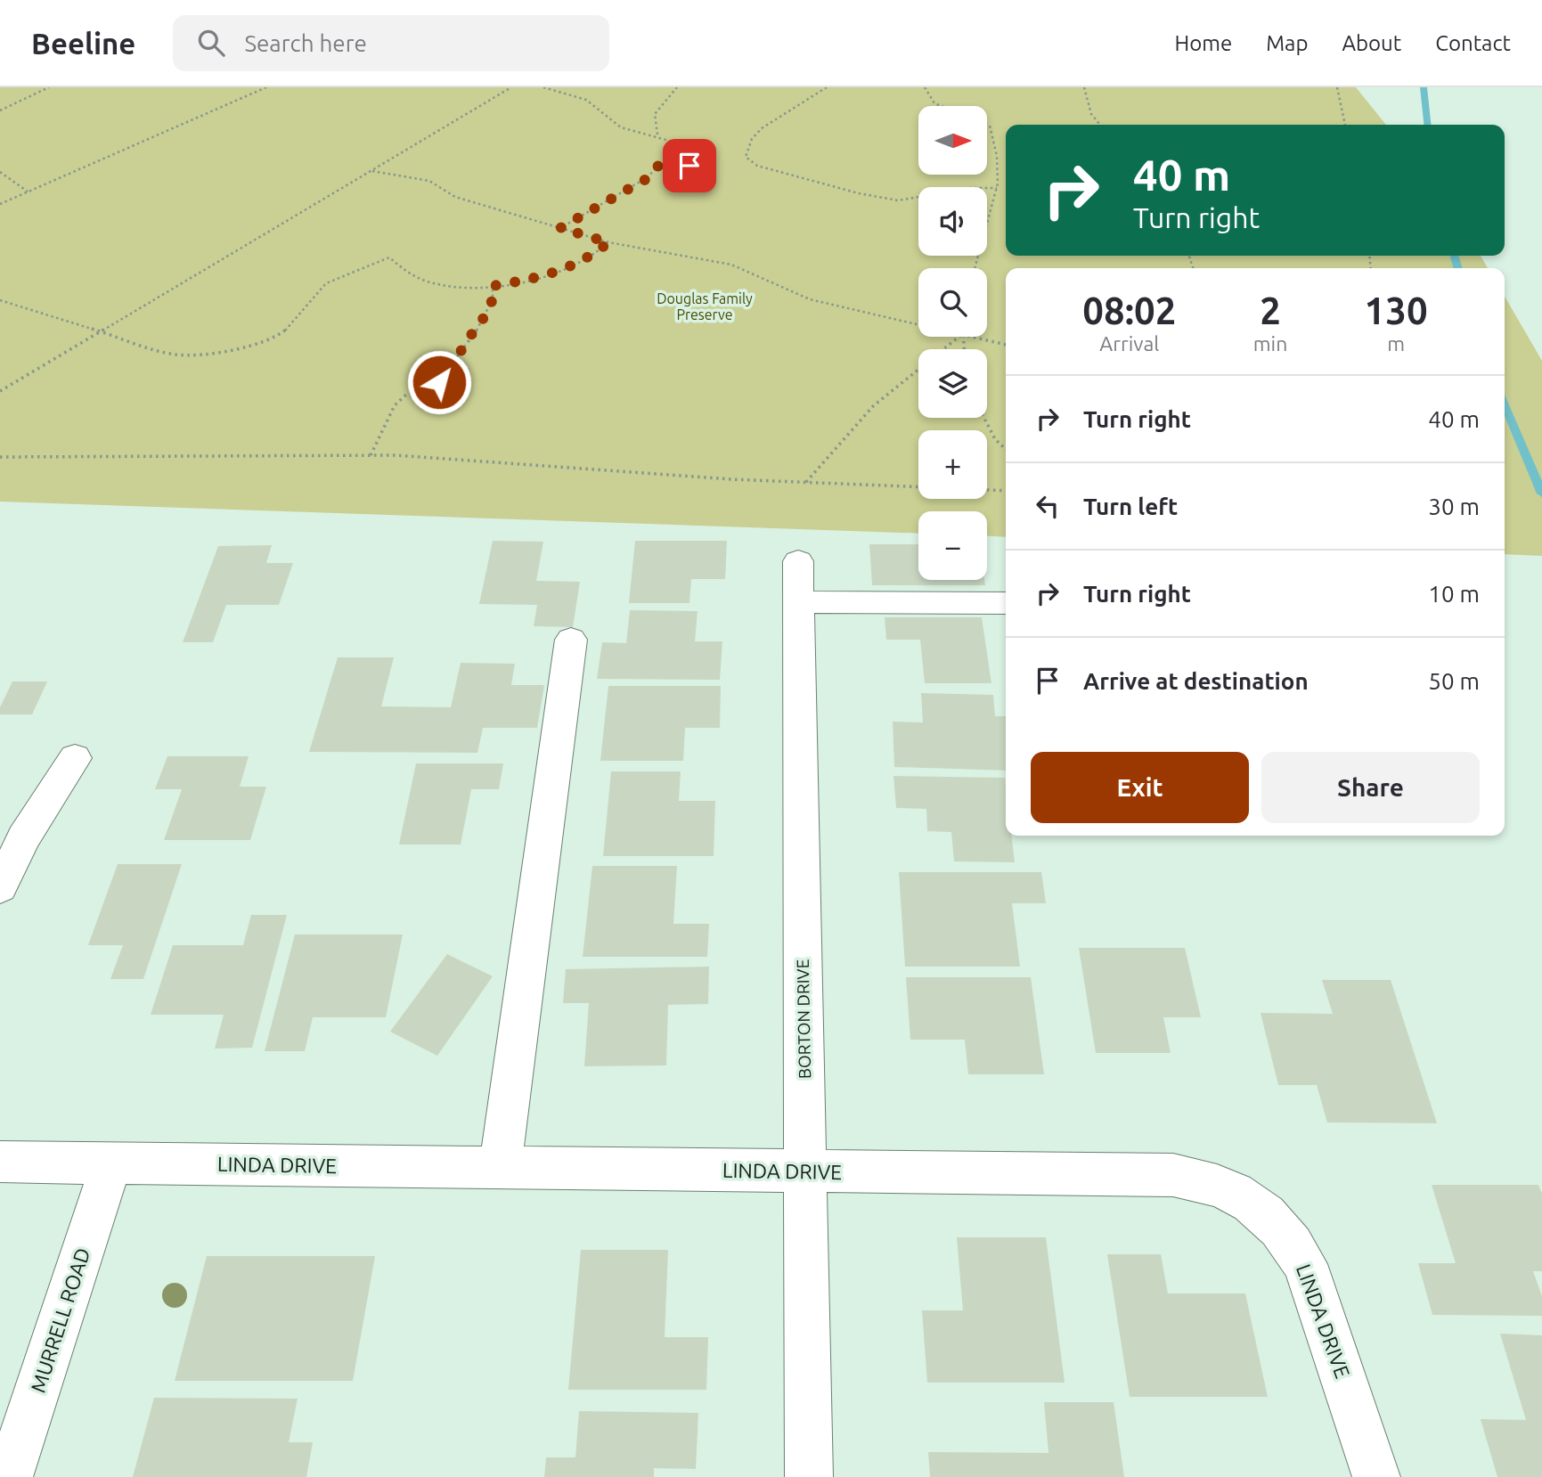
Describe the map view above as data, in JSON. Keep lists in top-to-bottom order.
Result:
{
  "streets": {
    "street": ["BORTON DRIVE", "LINDA DRIVE", "MURRELL ROAD"]
  },
  "crossings": [
    ["BORTON DRIVE", "LINDA DRIVE"],
    ["LINDA DRIVE", "MURRELL ROAD"]
  ],
  "parks": ["Douglas Family Preserve"],
  "north": "right",
  "page": {
    "header": "Beeline",
    "search": "Search here",
    "nav": [
      "Home",
      "Map",
      "About",
      "Contact"
    ],
    "map_buttons": ["+", "−"],
    "turn": ["40 m", "Turn right"],
    "eta": [
      "08:02",
      "Arrival",
      "2",
      "min",
      "130",
      "m"
    ],
    "list": [
      {
        "name": "Turn right",
        "value": "40 m"
      },
      {
        "name": "Turn left",
        "value": "30 m"
      },
      {
        "name": "Turn right",
        "value": "10 m"
      },
      {
        "name": "Arrive at destination",
        "value": "50 m"
      }
    ],
    "buttons": ["Exit", "Share"]
  }
}
